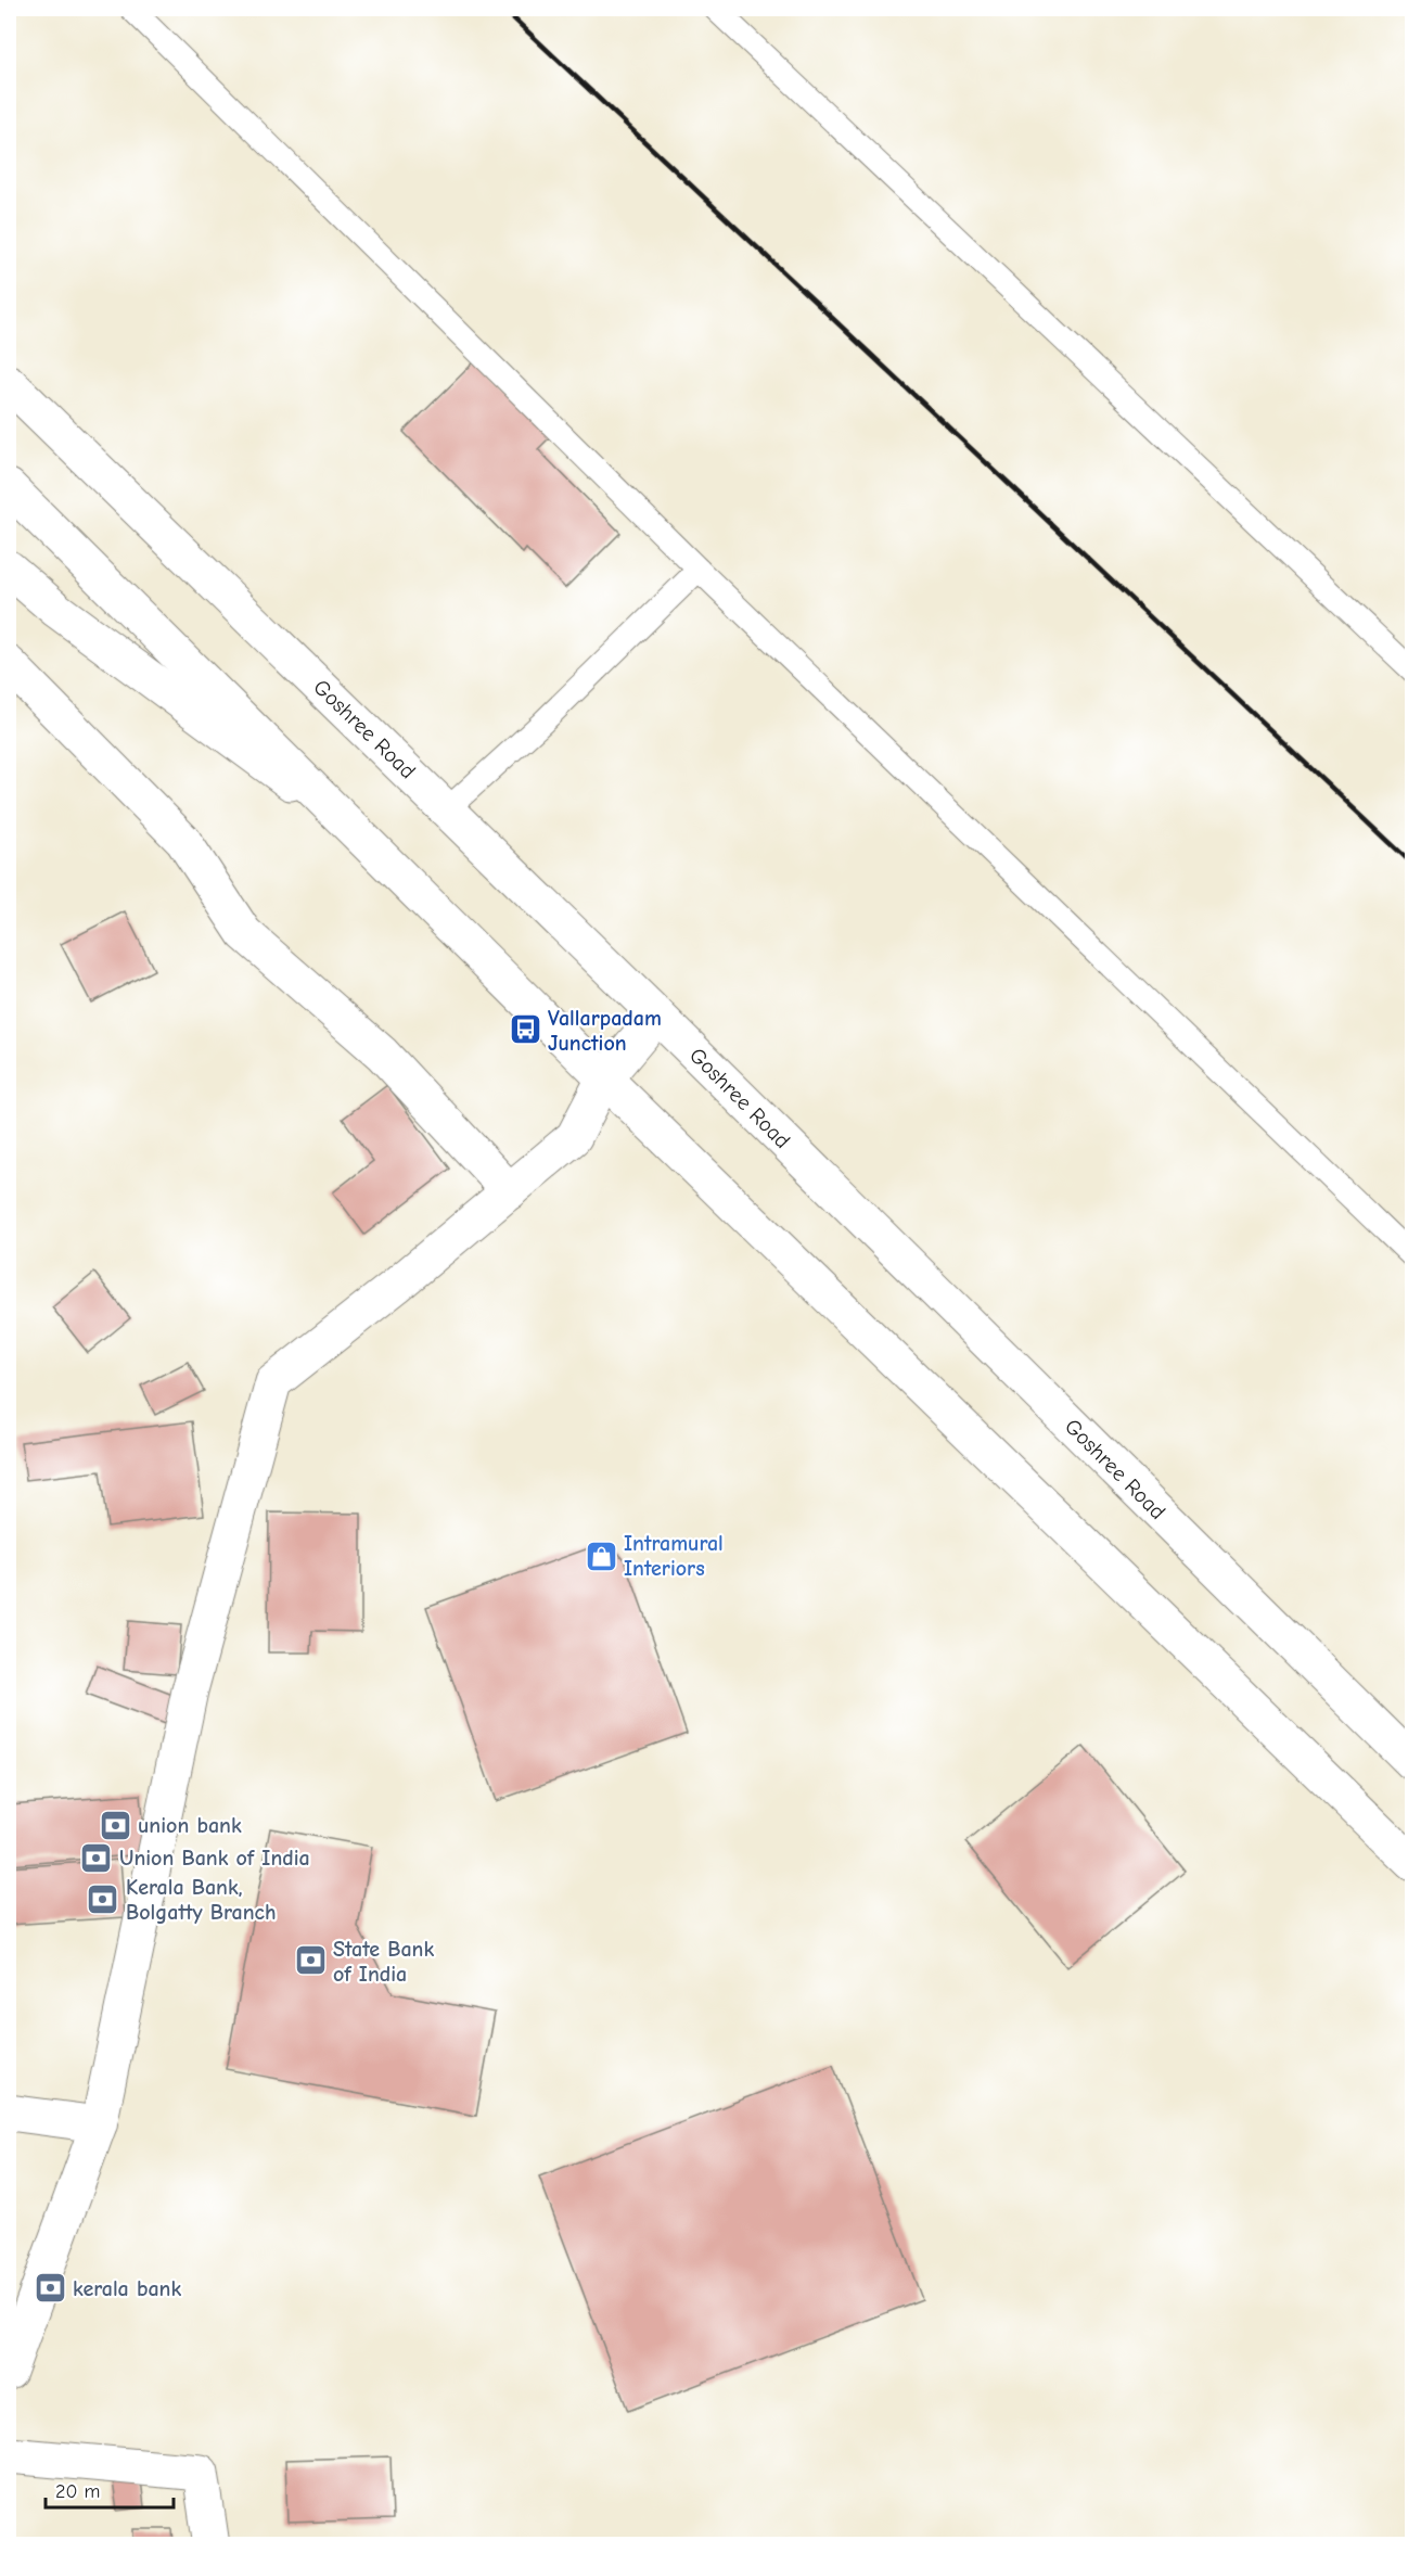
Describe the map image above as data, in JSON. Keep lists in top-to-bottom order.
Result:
{
  "streets": {
    "main road": ["Goshree Road"]
  },
  "places": {
    "bus stop": ["Vallarpadam Junction"],
    "shop": ["Intramural Interiors"],
    "bank": [
      "union bank",
      "Union Bank of India",
      "Kerala Bank, Bolgatty Branch",
      "State Bank of India",
      "kerala bank"
    ]
  },
  "scale_bar": "20 m"
}
